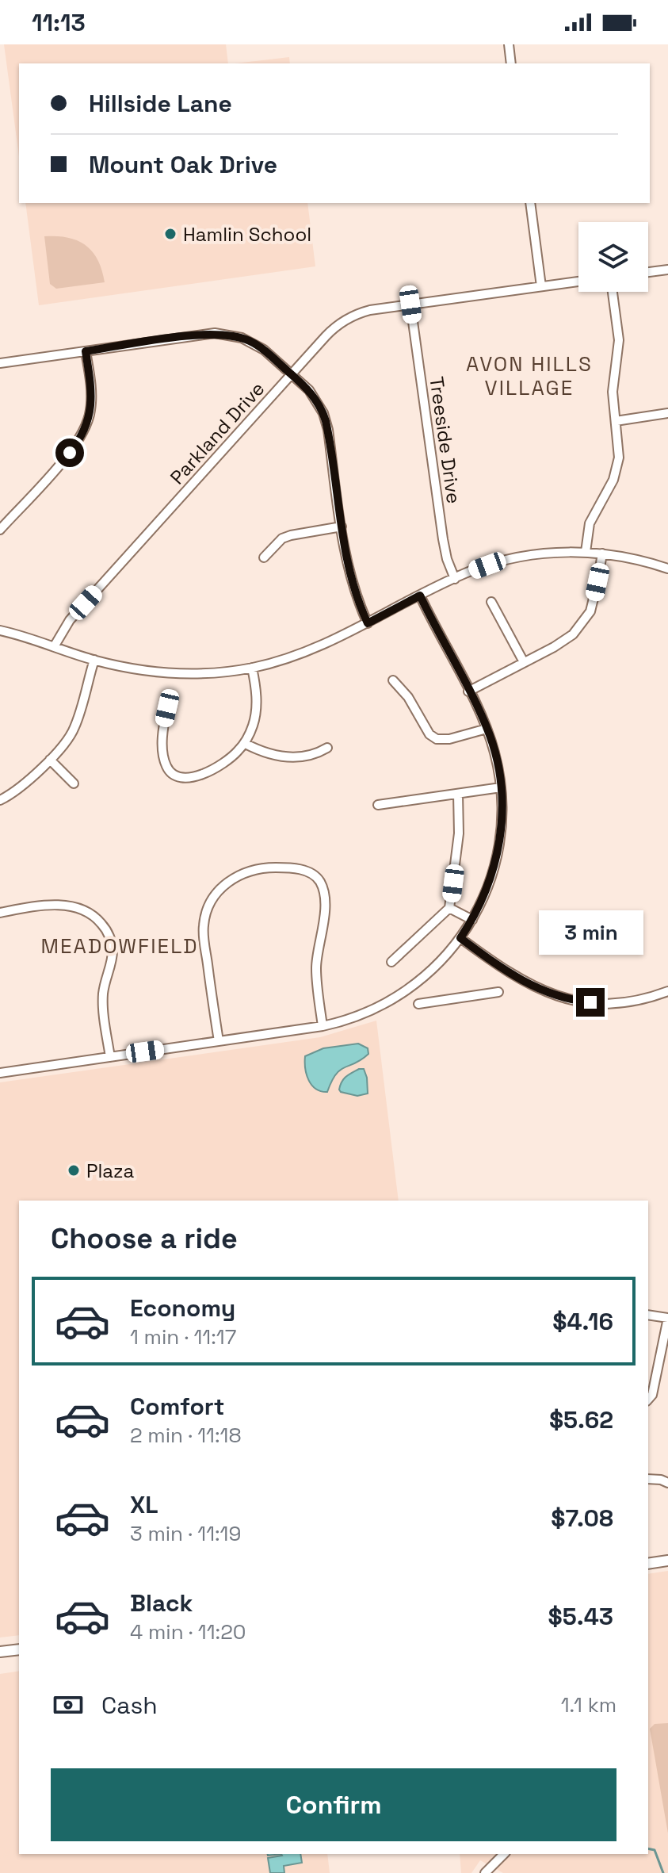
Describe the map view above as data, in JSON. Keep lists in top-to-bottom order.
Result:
{
  "streets": {
    "street": ["Parkland Drive", "Treeside Drive"]
  },
  "crossings": [
    ["Parkland Drive", "Treeside Drive"]
  ],
  "districts": ["AVON HILLS VILLAGE", "MEADOWFIELD"],
  "places": ["Hamlin School", "Plaza"],
  "page": {
    "status": "11:13",
    "banner": ["Hillside Lane", "Mount Oak Drive"],
    "bubble": "3 min",
    "heading": "Choose a ride",
    "list": [
      {
        "name": "Economy",
        "note": "1 min · 11:17",
        "value": "$4.16"
      },
      {
        "name": "Comfort",
        "note": "2 min · 11:18",
        "value": "$5.62"
      },
      {
        "name": "XL",
        "note": "3 min · 11:19",
        "value": "$7.08"
      },
      {
        "name": "Black",
        "note": "4 min · 11:20",
        "value": "$5.43"
      }
    ],
    "pay": ["Cash", "1.1 km"],
    "buttons": "Confirm"
  }
}
